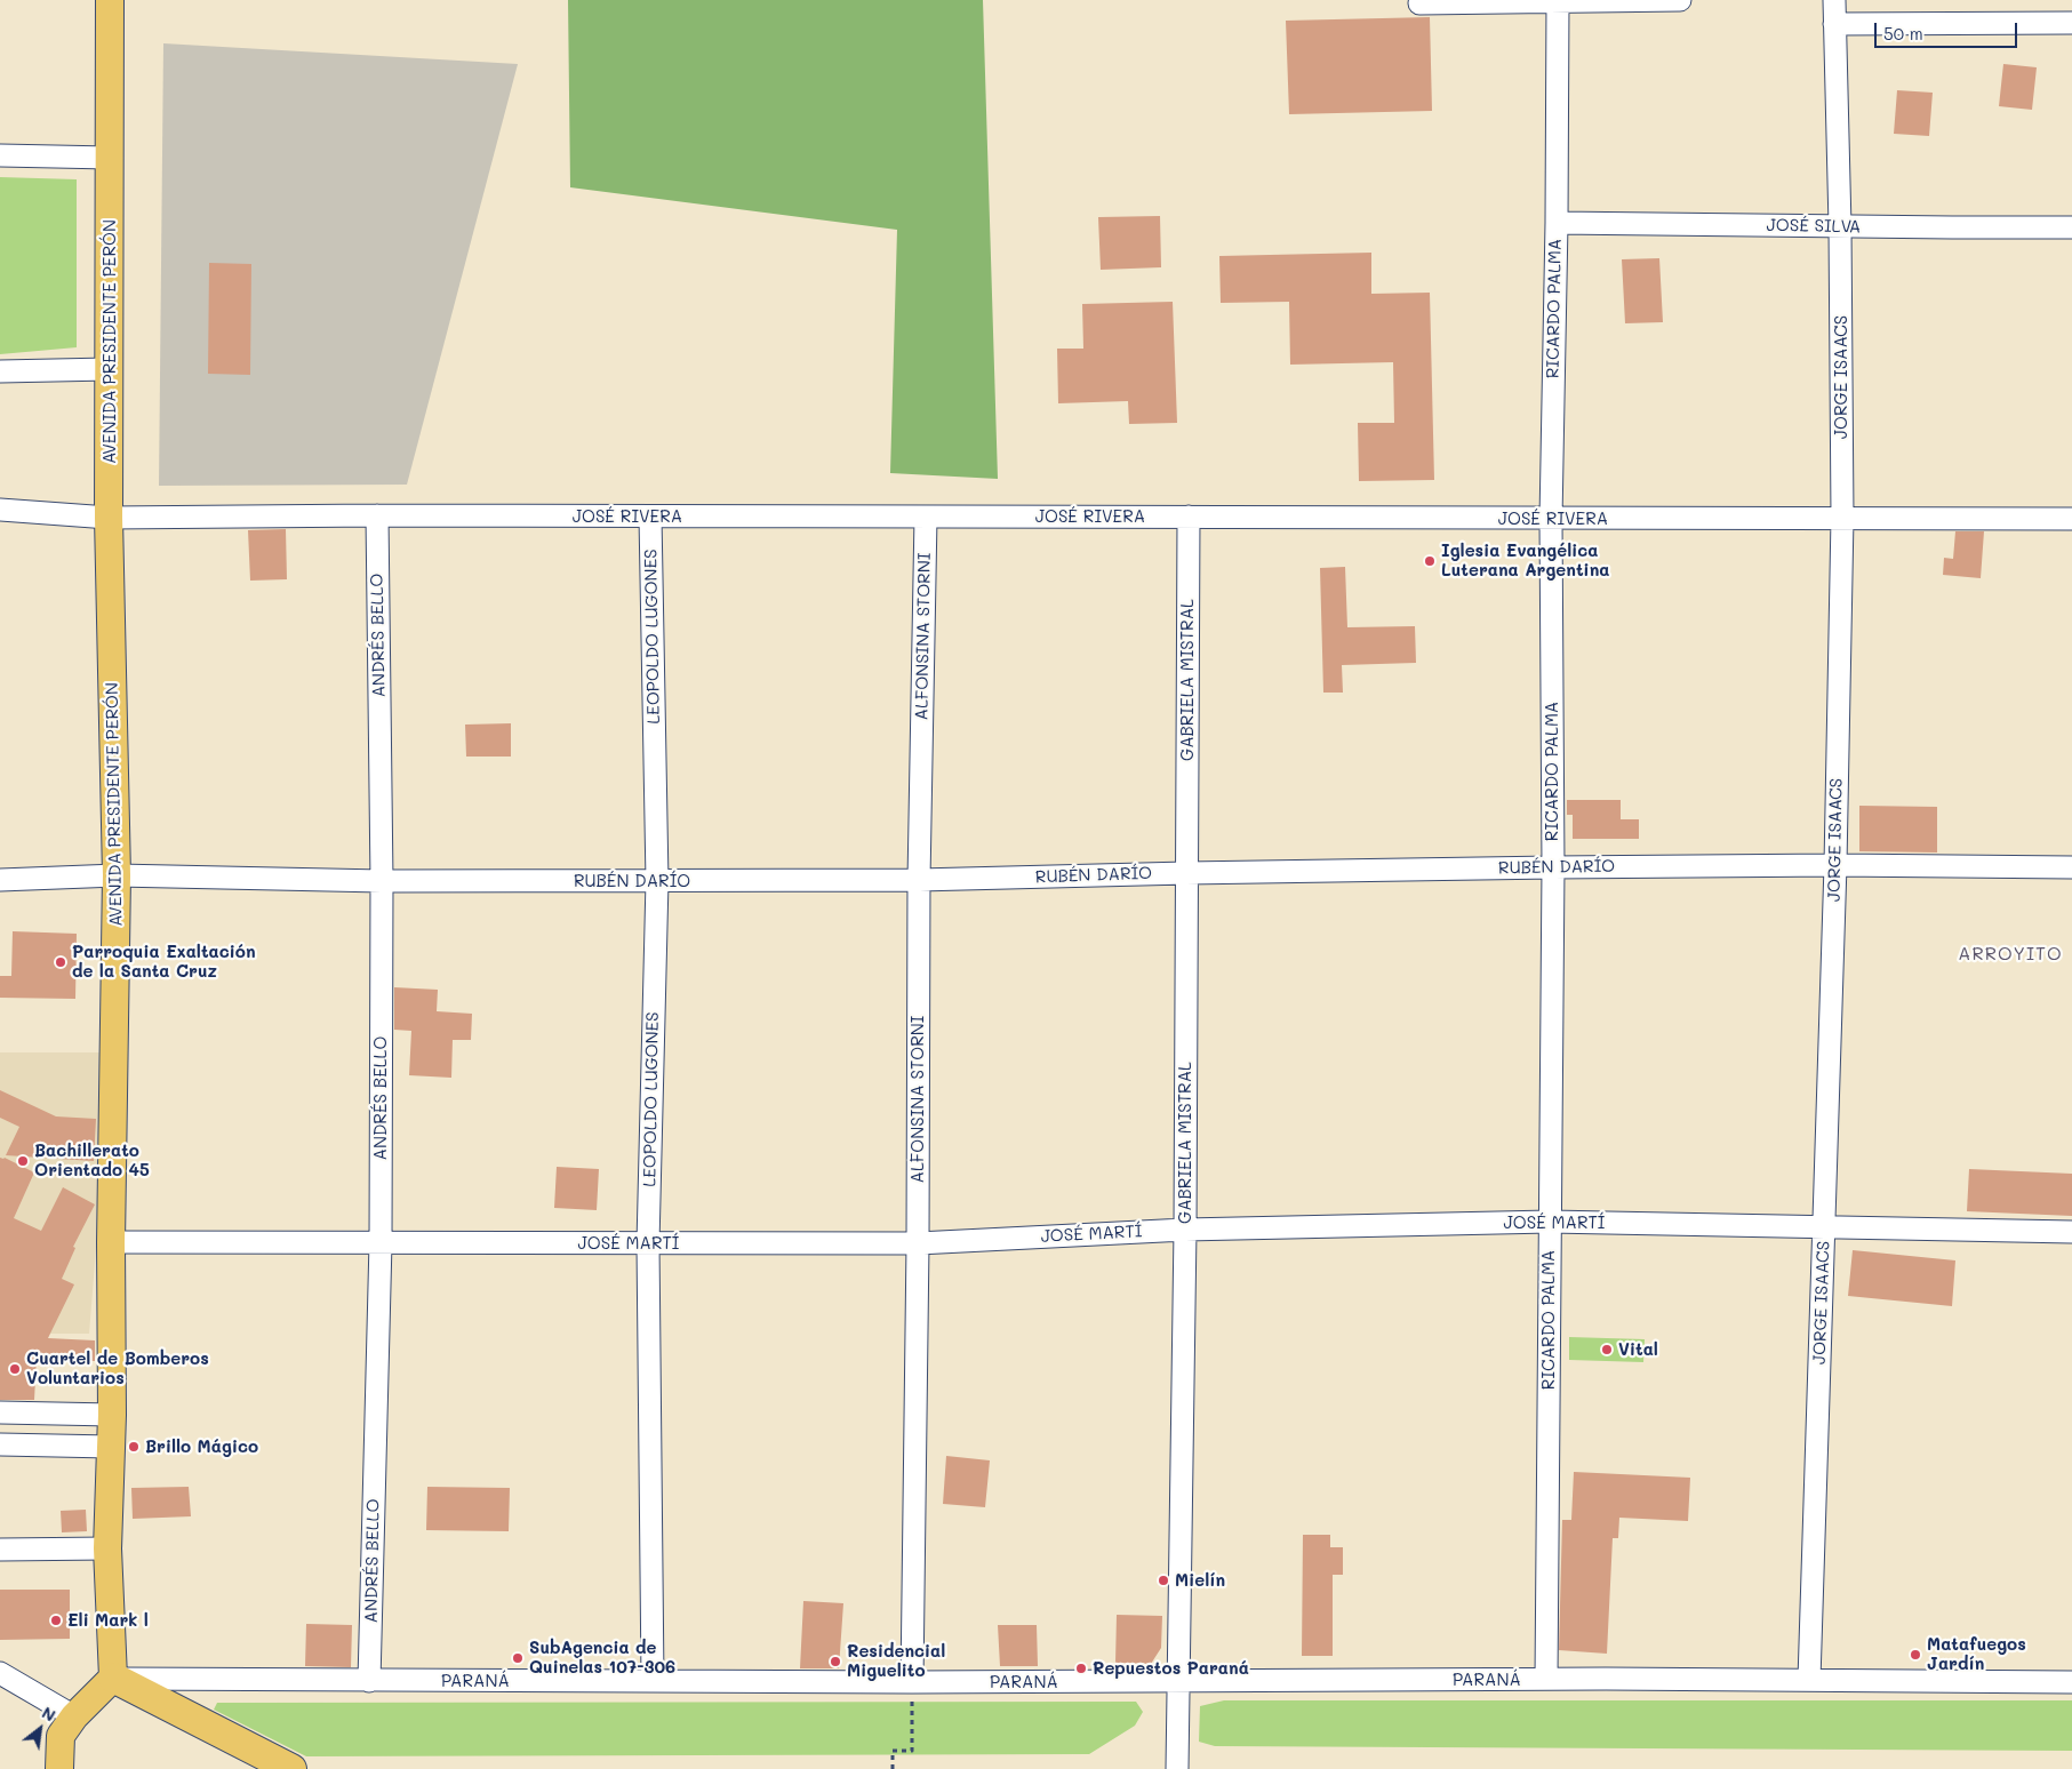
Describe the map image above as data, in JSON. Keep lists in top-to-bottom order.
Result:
{
  "streets": {
    "main road": ["AVENIDA PRESIDENTE PERÓN"],
    "street": [
      "JOSÉ SILVA",
      "RICARDO PALMA",
      "JORGE ISAACS",
      "JOSÉ RIVERA",
      "ANDRÉS BELLO",
      "LEOPOLDO LUGONES",
      "ALFONSINA STORNI",
      "GABRIELA MISTRAL",
      "RUBÉN DARÍO",
      "JOSÉ MARTÍ",
      "PARANÁ"
    ]
  },
  "crossings": [
    ["JOSÉ SILVA", "RICARDO PALMA"],
    ["JOSÉ SILVA", "JORGE ISAACS"],
    ["RICARDO PALMA", "JOSÉ RIVERA"],
    ["RICARDO PALMA", "RUBÉN DARÍO"],
    ["RICARDO PALMA", "JOSÉ MARTÍ"],
    ["RICARDO PALMA", "PARANÁ"],
    ["AVENIDA PRESIDENTE PERÓN", "JOSÉ RIVERA"],
    ["AVENIDA PRESIDENTE PERÓN", "RUBÉN DARÍO"],
    ["AVENIDA PRESIDENTE PERÓN", "JOSÉ MARTÍ"],
    ["AVENIDA PRESIDENTE PERÓN", "PARANÁ"],
    ["JORGE ISAACS", "JOSÉ RIVERA"],
    ["JORGE ISAACS", "RUBÉN DARÍO"],
    ["JORGE ISAACS", "JOSÉ MARTÍ"],
    ["JORGE ISAACS", "PARANÁ"],
    ["JOSÉ RIVERA", "ANDRÉS BELLO"],
    ["JOSÉ RIVERA", "LEOPOLDO LUGONES"],
    ["JOSÉ RIVERA", "ALFONSINA STORNI"],
    ["JOSÉ RIVERA", "GABRIELA MISTRAL"],
    ["ANDRÉS BELLO", "RUBÉN DARÍO"],
    ["ANDRÉS BELLO", "JOSÉ MARTÍ"],
    ["ANDRÉS BELLO", "PARANÁ"],
    ["LEOPOLDO LUGONES", "RUBÉN DARÍO"],
    ["LEOPOLDO LUGONES", "JOSÉ MARTÍ"],
    ["LEOPOLDO LUGONES", "PARANÁ"],
    ["ALFONSINA STORNI", "RUBÉN DARÍO"],
    ["ALFONSINA STORNI", "JOSÉ MARTÍ"],
    ["ALFONSINA STORNI", "PARANÁ"],
    ["GABRIELA MISTRAL", "RUBÉN DARÍO"],
    ["GABRIELA MISTRAL", "JOSÉ MARTÍ"],
    ["GABRIELA MISTRAL", "PARANÁ"]
  ],
  "districts": ["ARROYITO"],
  "places": [
    "Iglesia Evangélica Luterana Argentina",
    "Parroquia Exaltación de la Santa Cruz",
    "Bachillerato Orientado 45",
    "Vital",
    "Cuartel de Bomberos Voluntarios",
    "Brillo Mágico",
    "Mielín",
    "Eli Mark l",
    "Matafuegos Jardín",
    "SubAgencia de Quinelas 107-306",
    "Residencial Miguelito",
    "Repuestos Paraná"
  ],
  "scale_bar": "50 m",
  "north": "top right"
}
